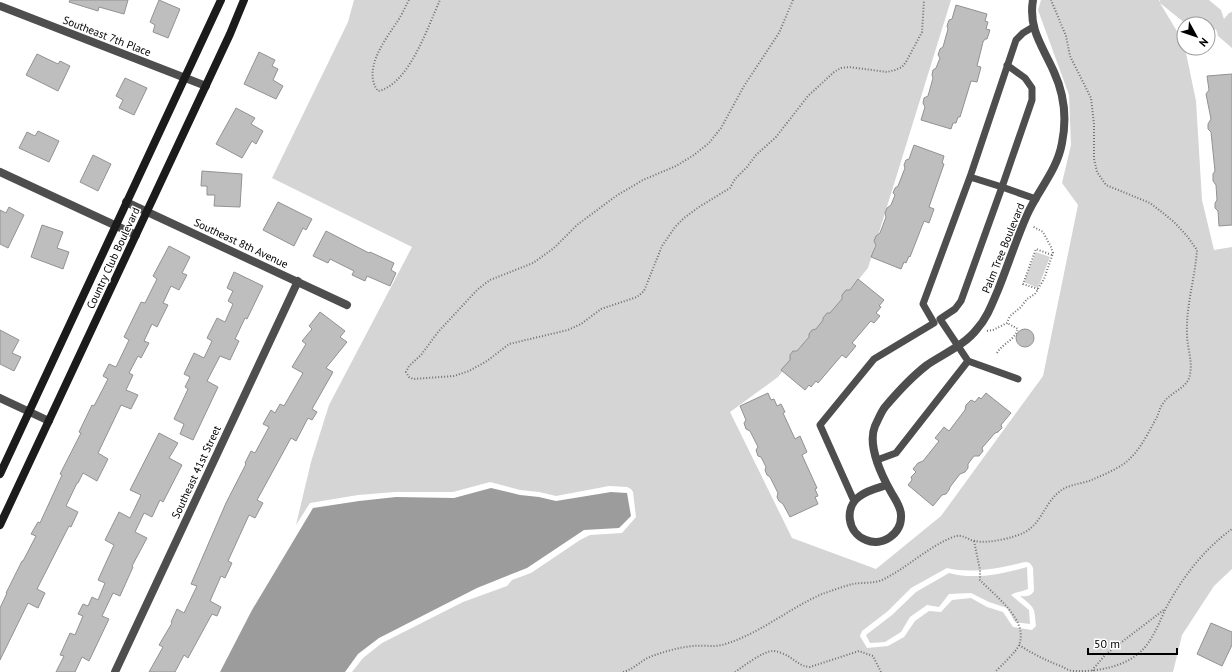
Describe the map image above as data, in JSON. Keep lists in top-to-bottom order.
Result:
{
  "streets": {
    "main road": ["Country Club Boulevard"],
    "street": [
      "Southeast 7th Place",
      "Southeast 8th Avenue",
      "Palm Tree Boulevard",
      "Southeast 41st Street"
    ]
  },
  "crossings": [
    ["Southeast 7th Place", "Country Club Boulevard"],
    ["Southeast 8th Avenue", "Country Club Boulevard"],
    ["Southeast 8th Avenue", "Southeast 41st Street"]
  ],
  "scale_bar": "50 m",
  "north": "bottom right"
}
